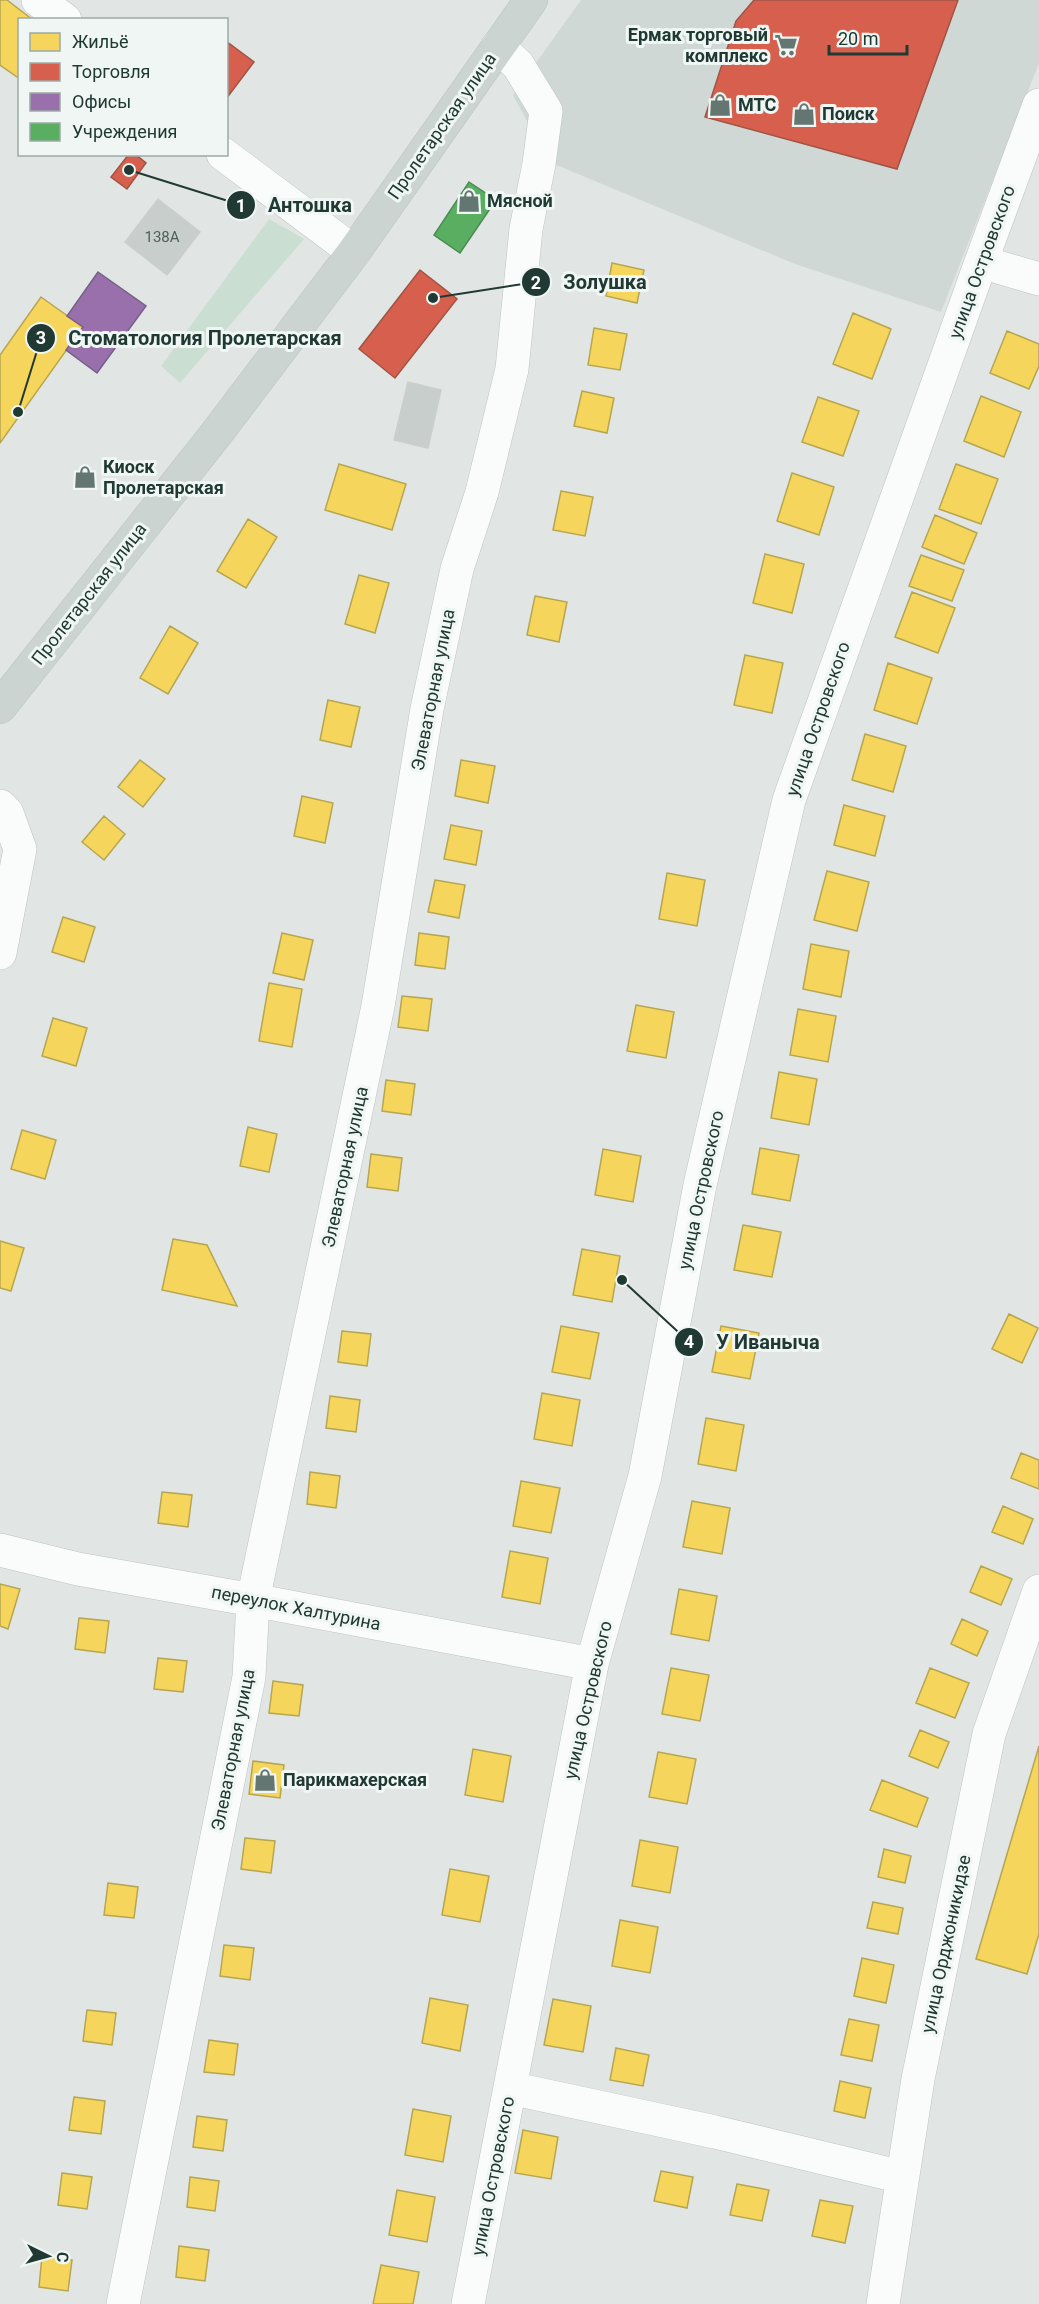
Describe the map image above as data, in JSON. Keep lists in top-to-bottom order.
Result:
{
  "streets": {
    "main road": ["Пролетарская улица"],
    "street": [
      "улица Островского",
      "Элеваторная улица",
      "переулок Халтурина",
      "улица Орджоникидзе"
    ]
  },
  "crossings": [
    ["Пролетарская улица", "Элеваторная улица"],
    ["улица Островского", "переулок Халтурина"],
    ["Элеваторная улица", "переулок Халтурина"]
  ],
  "places": {
    "supermarket": ["Ермак торговый комплекс"],
    "shop": [
      "МТС",
      "Поиск",
      "Мясной",
      "Киоск Пролетарская",
      "Парикмахерская"
    ],
    "other": [
      "Антошка",
      "Золушка",
      "Стоматология Пролетарская",
      "У Иваныча"
    ]
  },
  "house_numbers": ["138А"],
  "legend": [
    "Жильё",
    "Торговля",
    "Офисы",
    "Учреждения"
  ],
  "scale_bar": "20 m",
  "north": "right"
}
